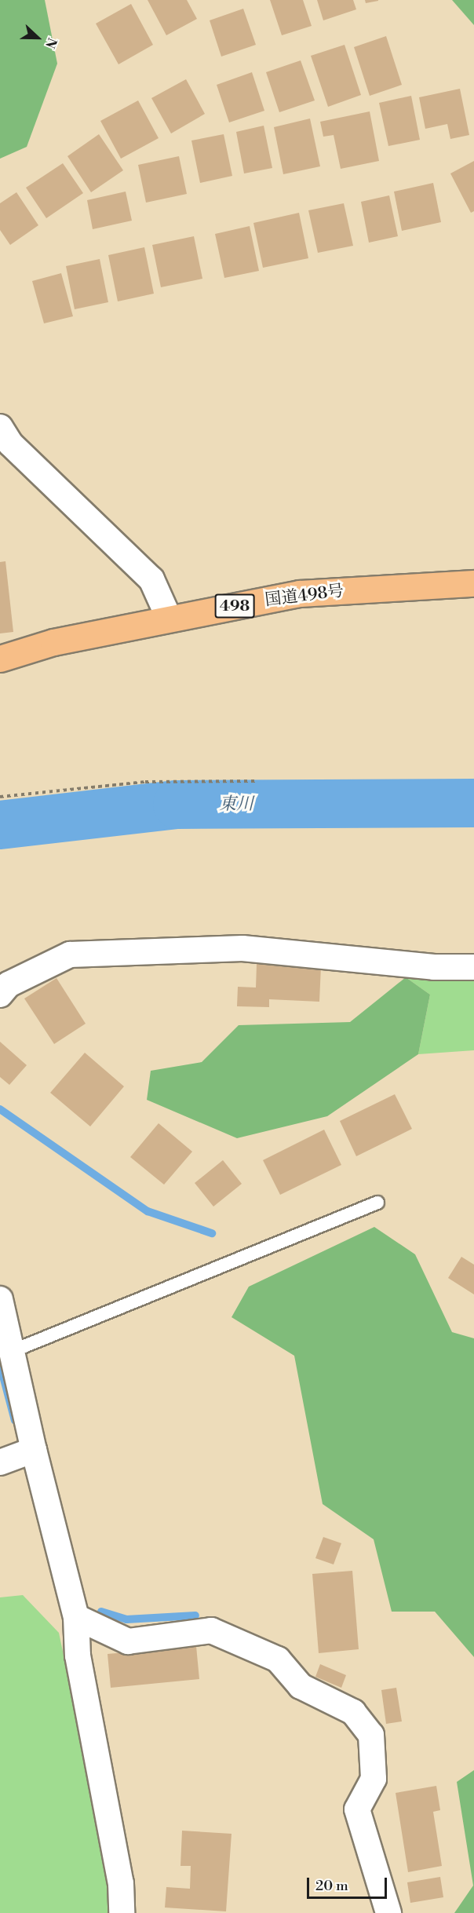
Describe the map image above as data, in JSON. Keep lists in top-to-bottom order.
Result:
{
  "streets": {
    "highway": ["国道498号", "498"]
  },
  "water": ["東川"],
  "scale_bar": "20 m",
  "north": "right"
}
